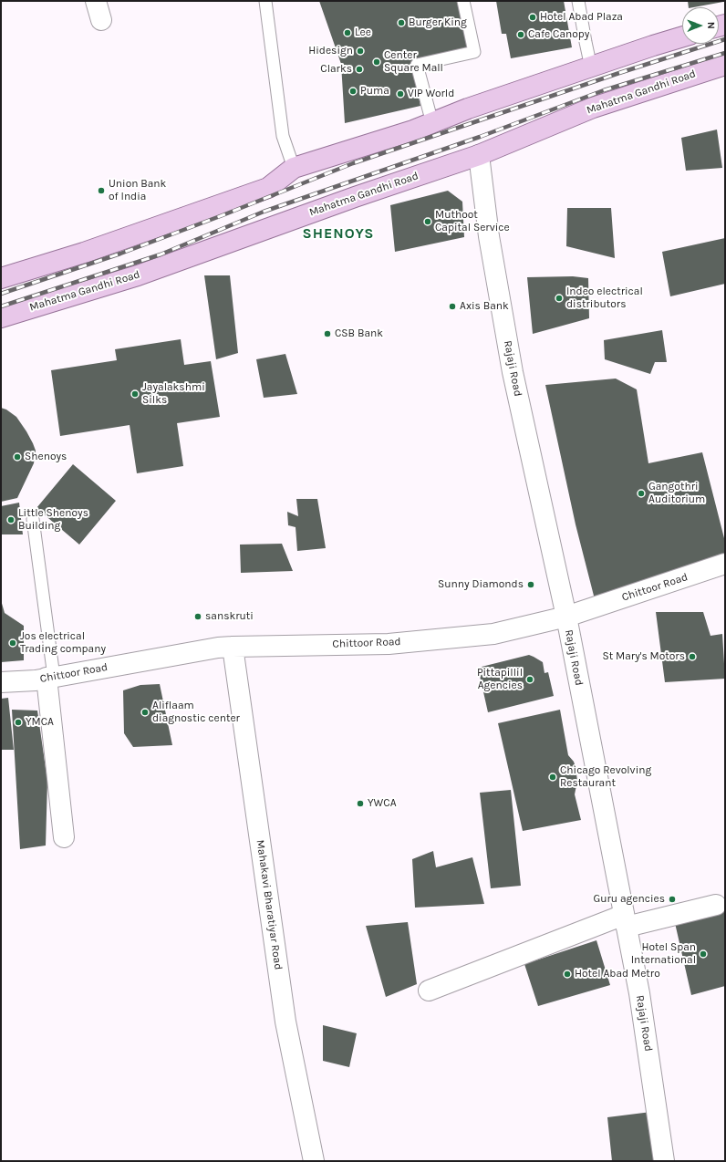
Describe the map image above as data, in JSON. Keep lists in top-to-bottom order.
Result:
{
  "streets": {
    "main road": [
      "Mahatma Gandhi Road",
      "Rajaji Road",
      "Chittoor Road",
      "Mahakavi Bharatiyar Road"
    ]
  },
  "crossings": [
    ["Mahatma Gandhi Road", "Rajaji Road"],
    ["Rajaji Road", "Chittoor Road"],
    ["Chittoor Road", "Mahakavi Bharatiyar Road"]
  ],
  "districts": ["SHENOYS"],
  "places": [
    "Hotel Abad Plaza",
    "Burger King",
    "Lee",
    "Cafe Canopy",
    "Hidesign",
    "Center Square Mall",
    "Clarks",
    "Puma",
    "VIP World",
    "Union Bank of India",
    "Muthoot Capital Service",
    "Indeo electrical distributors",
    "Axis Bank",
    "CSB Bank",
    "Jayalakshmi Silks",
    "Shenoys",
    "Gangothri Auditorium",
    "Little Shenoys Building",
    "Sunny Diamonds",
    "sanskruti",
    "Jos electrical Trading company",
    "St Mary's Motors",
    "Pittapillil Agencies",
    "Aliflaam diagnostic center",
    "YMCA",
    "Chicago Revolving Restaurant",
    "YWCA",
    "Guru agencies",
    "Hotel Span International",
    "Hotel Abad Metro"
  ],
  "north": "right"
}
